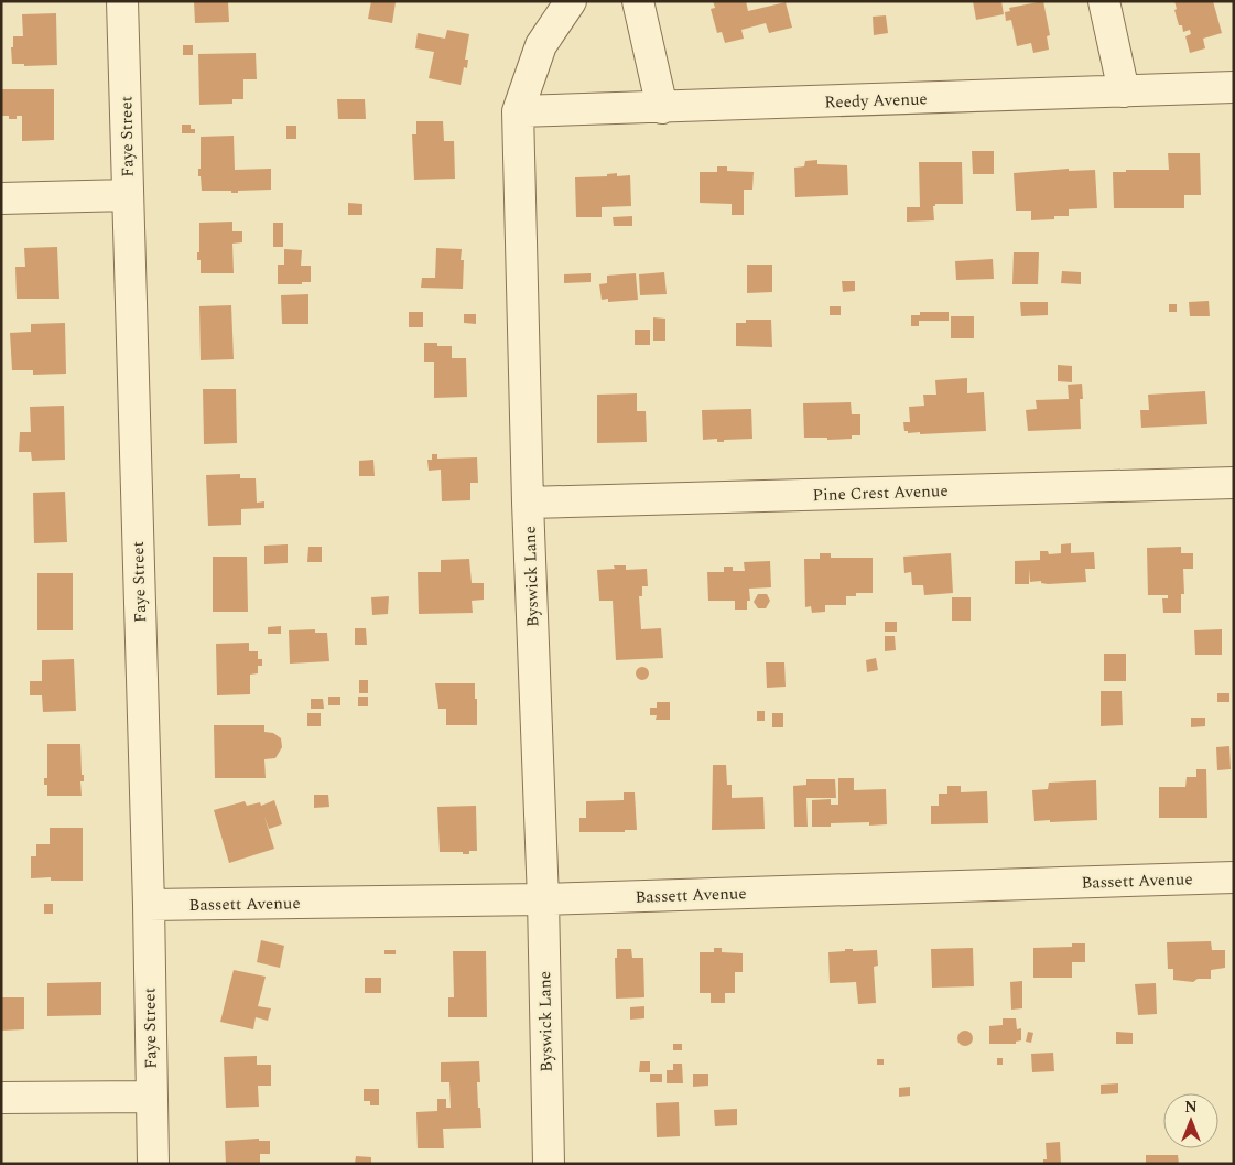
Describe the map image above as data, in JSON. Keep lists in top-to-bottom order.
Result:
{
  "streets": {
    "street": [
      "Reedy Avenue",
      "Faye Street",
      "Pine Crest Avenue",
      "Byswick Lane",
      "Bassett Avenue"
    ]
  },
  "crossings": [
    ["Reedy Avenue", "Byswick Lane"],
    ["Faye Street", "Bassett Avenue"],
    ["Pine Crest Avenue", "Byswick Lane"],
    ["Byswick Lane", "Bassett Avenue"]
  ],
  "north": "top"
}
